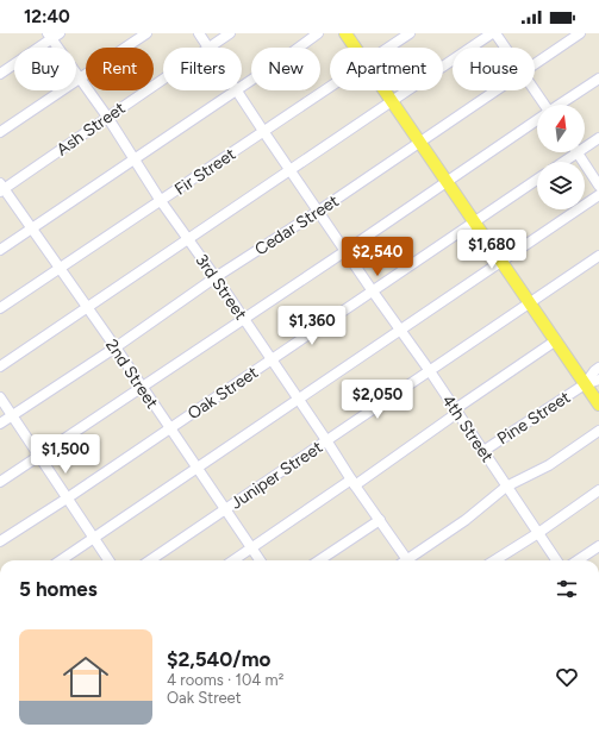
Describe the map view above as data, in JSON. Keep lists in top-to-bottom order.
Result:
{
  "streets": {
    "street": [
      "Ash Street",
      "Fir Street",
      "Cedar Street",
      "3rd Street",
      "2nd Street",
      "Oak Street",
      "Pine Street",
      "4th Street",
      "Juniper Street"
    ]
  },
  "crossings": [
    ["Ash Street", "3rd Street"],
    ["Ash Street", "2nd Street"],
    ["Ash Street", "4th Street"],
    ["Fir Street", "3rd Street"],
    ["Fir Street", "2nd Street"],
    ["Fir Street", "4th Street"],
    ["Cedar Street", "3rd Street"],
    ["Cedar Street", "2nd Street"],
    ["Cedar Street", "4th Street"],
    ["3rd Street", "Oak Street"],
    ["3rd Street", "Juniper Street"],
    ["2nd Street", "Oak Street"],
    ["2nd Street", "Juniper Street"],
    ["Oak Street", "4th Street"],
    ["Pine Street", "4th Street"],
    ["4th Street", "Juniper Street"]
  ],
  "north": "top",
  "page": {
    "status": "12:40",
    "chip": [
      "Buy",
      "Rent",
      "Filters",
      "New",
      "Apartment",
      "House"
    ],
    "price": [
      "$1,680",
      "$2,540",
      "$1,360",
      "$2,050",
      "$1,500"
    ],
    "heading": "5 homes",
    "list": [
      {
        "name": "$2,540/mo",
        "note": "4 rooms · 104 m² · Oak Street"
      }
    ]
  }
}
